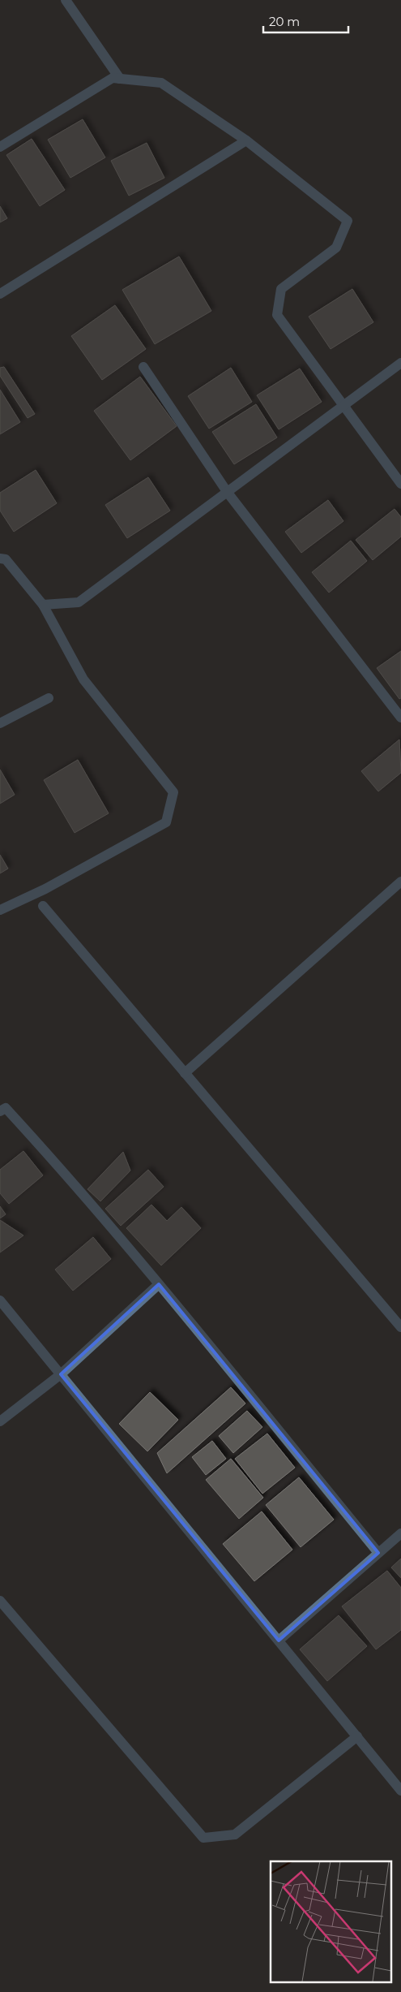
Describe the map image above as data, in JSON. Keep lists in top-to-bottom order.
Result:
{
  "scale_bar": "20 m"
}
